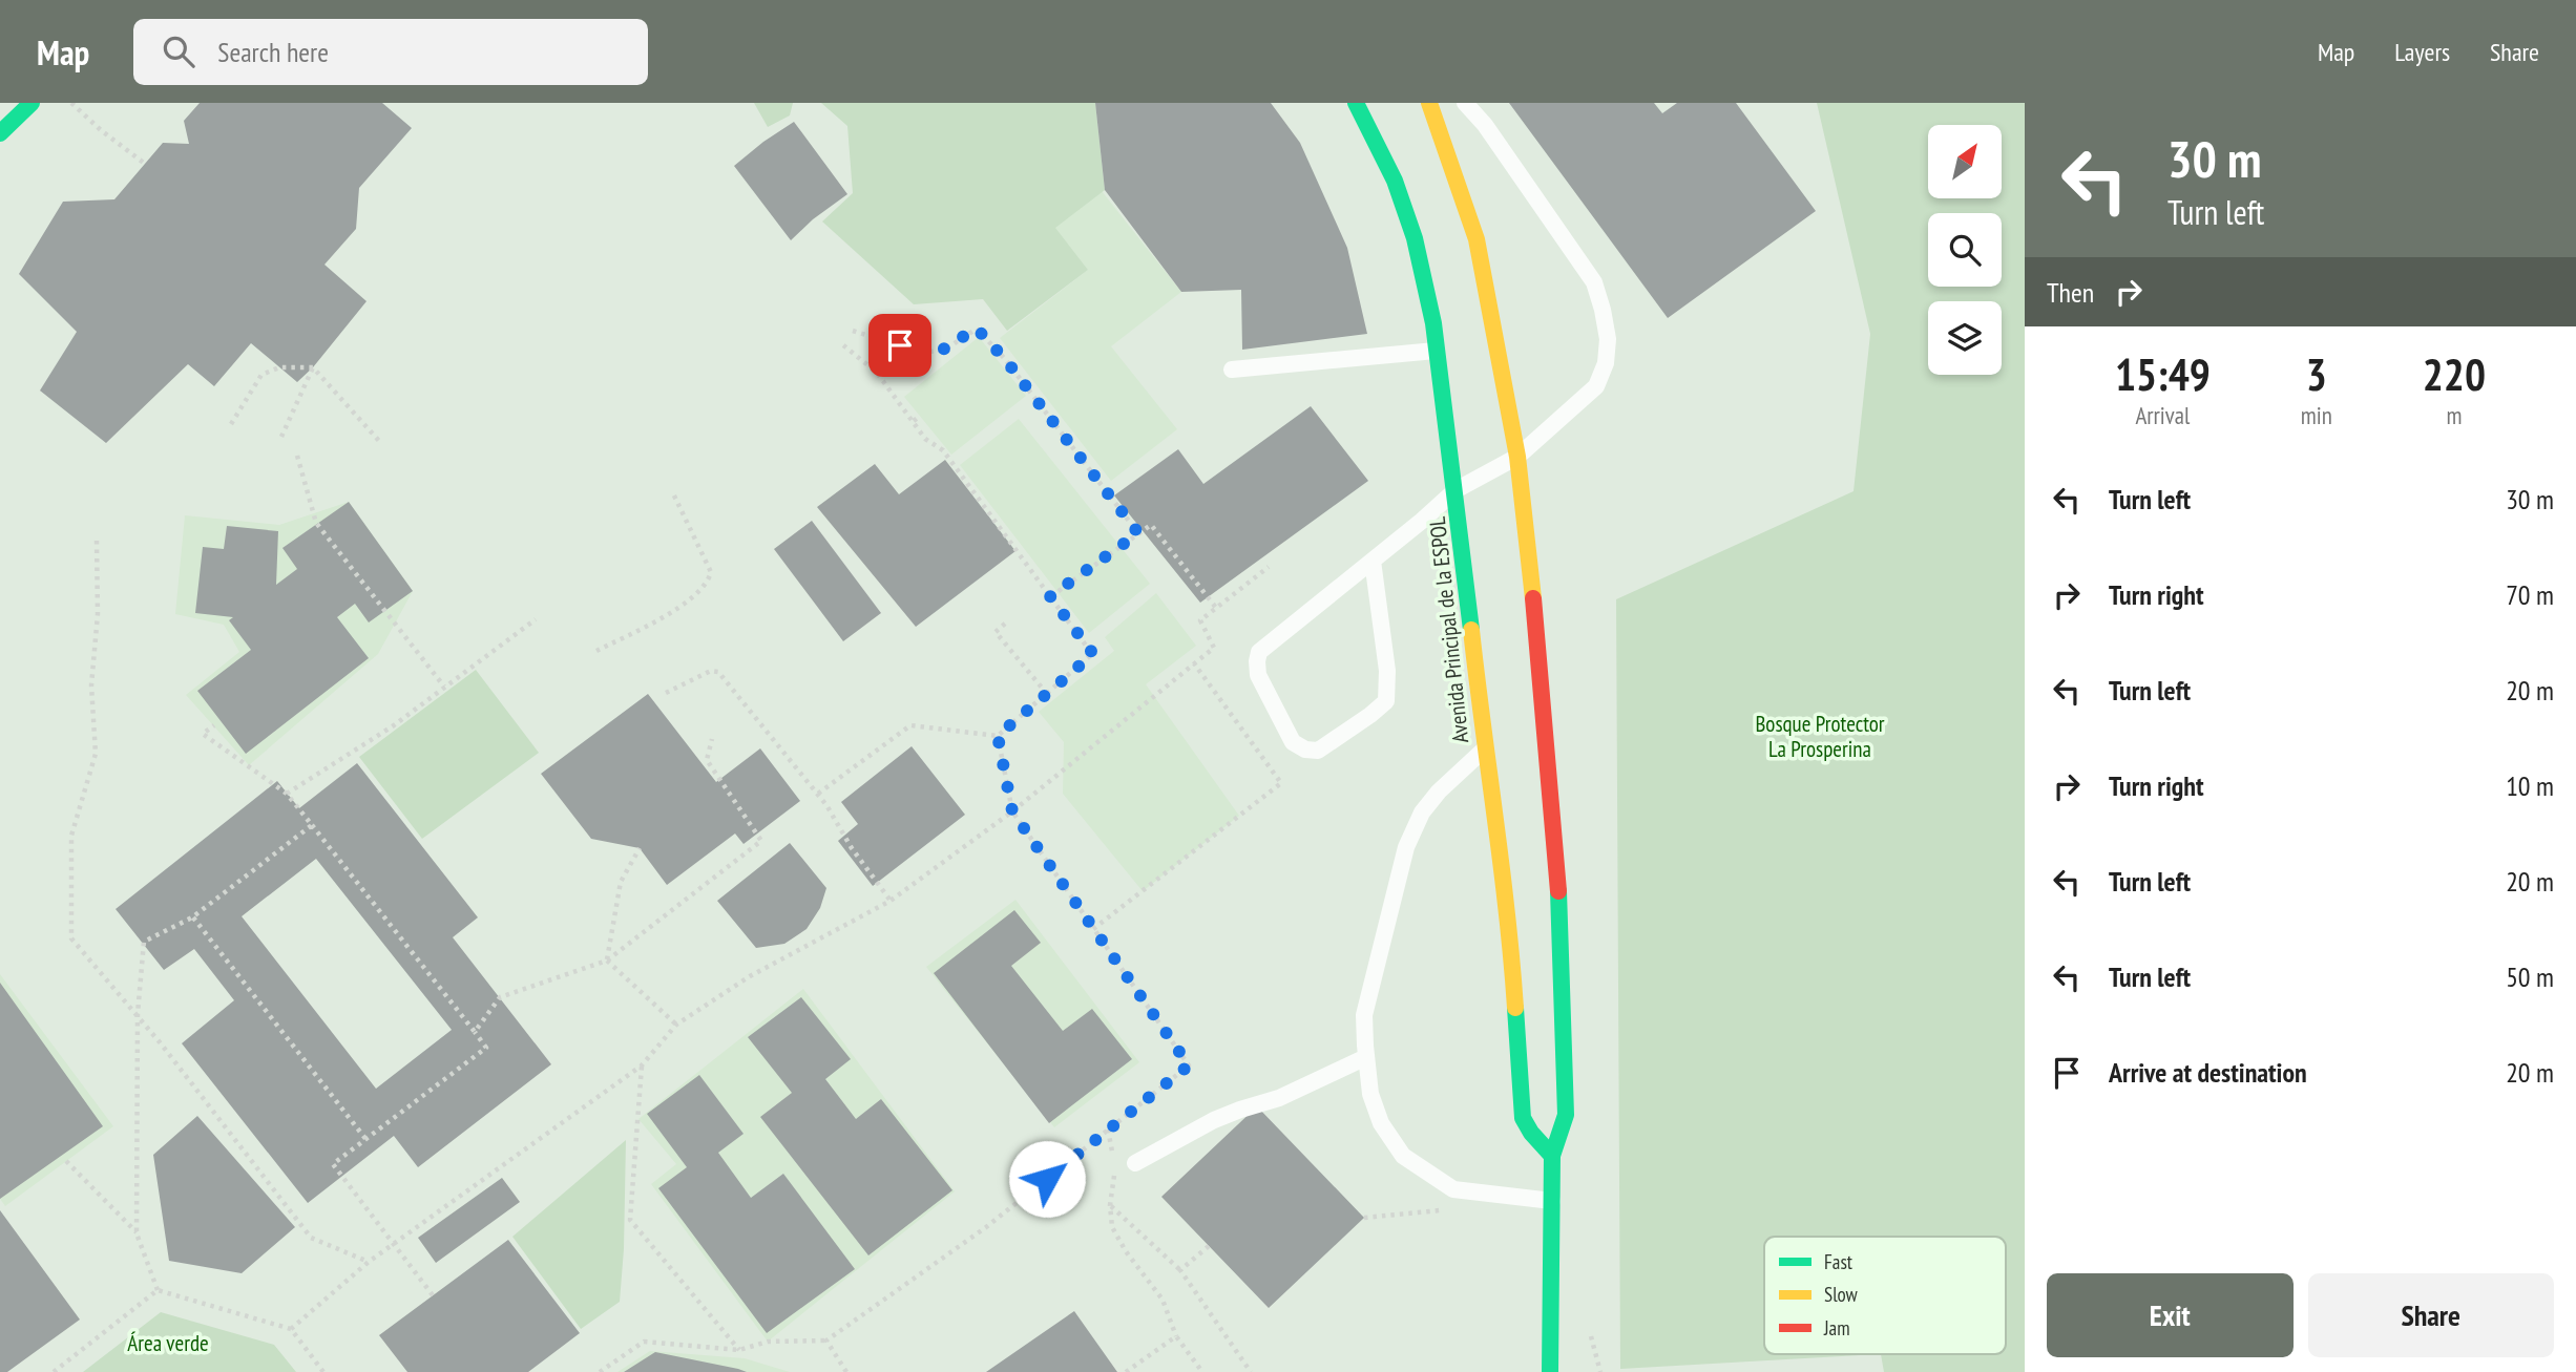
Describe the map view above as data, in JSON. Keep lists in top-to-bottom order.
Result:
{
  "streets": {
    "street": ["Avenida Principal de la ESPOL"]
  },
  "parks": ["Bosque Protector La Prosperina", "Área verde"],
  "legend": ["Fast", "Slow", "Jam"],
  "north": "top right",
  "page": {
    "header": "Map",
    "search": "Search here",
    "nav": ["Map", "Layers", "Share"],
    "turn": ["30 m", "Turn left"],
    "then": "Then",
    "eta": [
      "15:49",
      "Arrival",
      "3",
      "min",
      "220",
      "m"
    ],
    "list": [
      {
        "name": "Turn left",
        "value": "30 m"
      },
      {
        "name": "Turn right",
        "value": "70 m"
      },
      {
        "name": "Turn left",
        "value": "20 m"
      },
      {
        "name": "Turn right",
        "value": "10 m"
      },
      {
        "name": "Turn left",
        "value": "20 m"
      },
      {
        "name": "Turn left",
        "value": "50 m"
      },
      {
        "name": "Arrive at destination",
        "value": "20 m"
      }
    ],
    "buttons": ["Exit", "Share"]
  }
}
